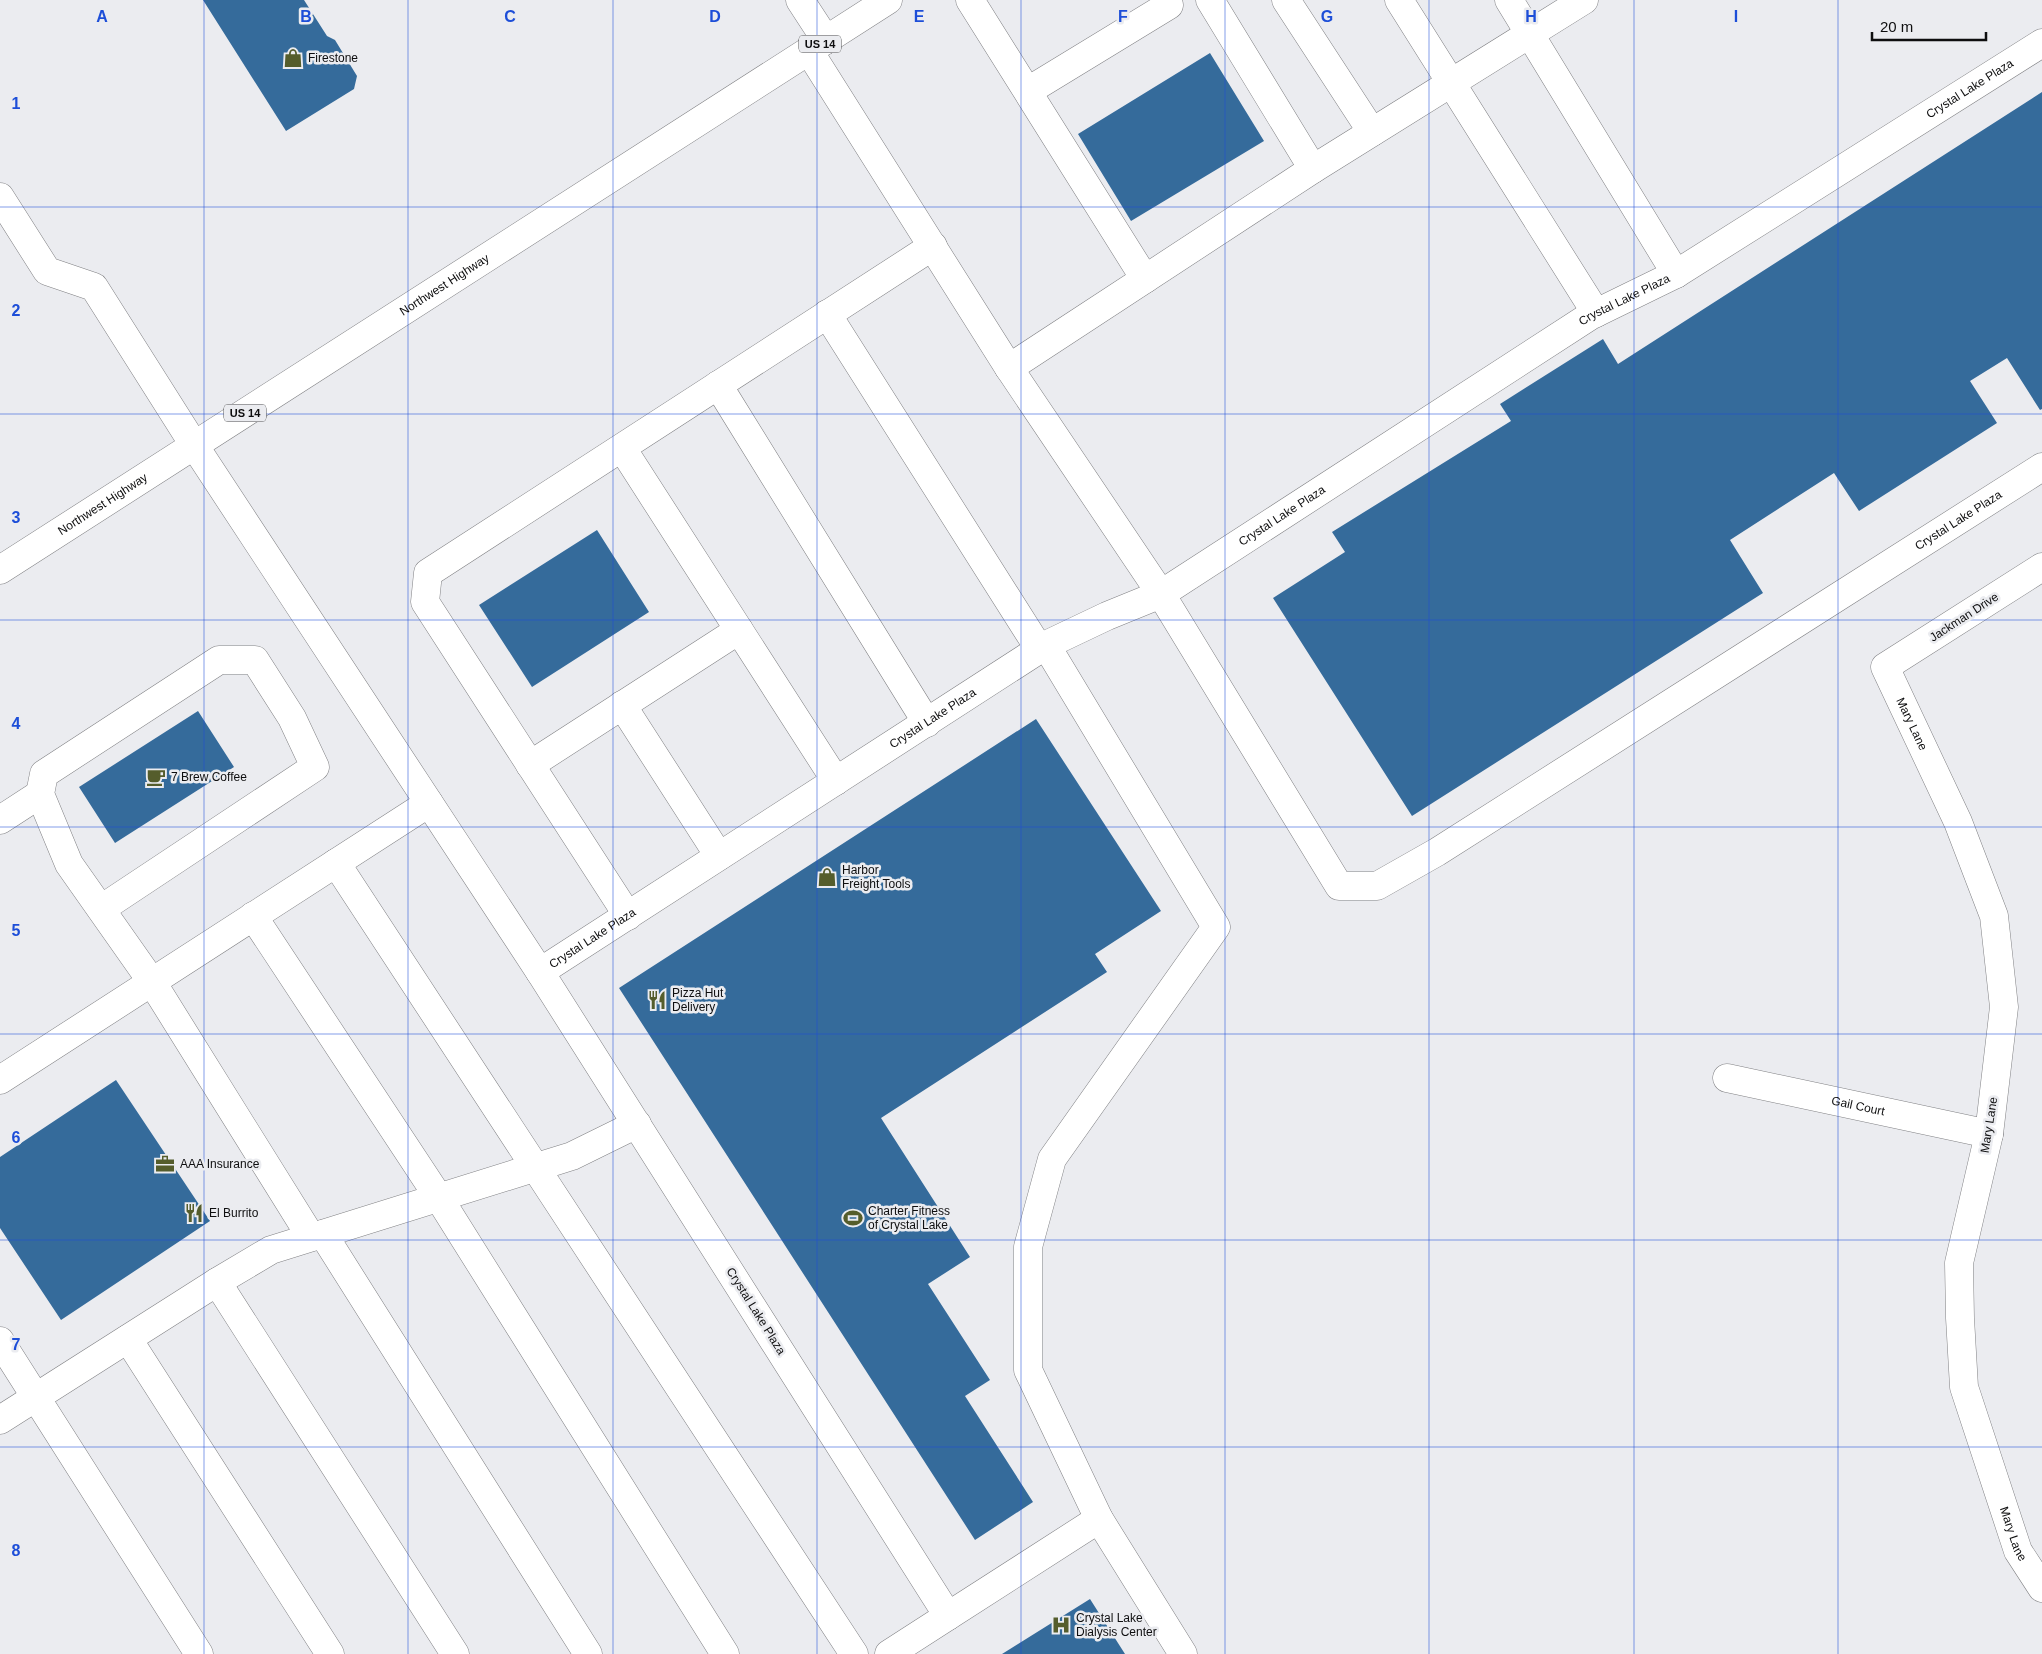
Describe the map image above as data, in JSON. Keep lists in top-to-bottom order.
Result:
{
  "streets": {
    "street": [
      "US 14",
      "Crystal Lake Plaza",
      "Northwest Highway",
      "Jackman Drive",
      "Mary Lane",
      "Gail Court"
    ]
  },
  "crossings": [
    ["Jackman Drive", "Mary Lane"],
    ["Mary Lane", "Gail Court"]
  ],
  "places": {
    "shop": ["Firestone", "Harbor Freight Tools"],
    "cafe": ["7 Brew Coffee"],
    "restaurant": ["Pizza Hut Delivery", "El Burrito"],
    "office": ["AAA Insurance"],
    "sports": ["Charter Fitness of Crystal Lake"],
    "hospital": ["Crystal Lake Dialysis Center"]
  },
  "scale_bar": "20 m",
  "grid": {
    "columns": [
      "A",
      "B",
      "C",
      "D",
      "E",
      "F",
      "G",
      "H",
      "I"
    ],
    "rows": [
      "1",
      "2",
      "3",
      "4",
      "5",
      "6",
      "7",
      "8"
    ]
  }
}
